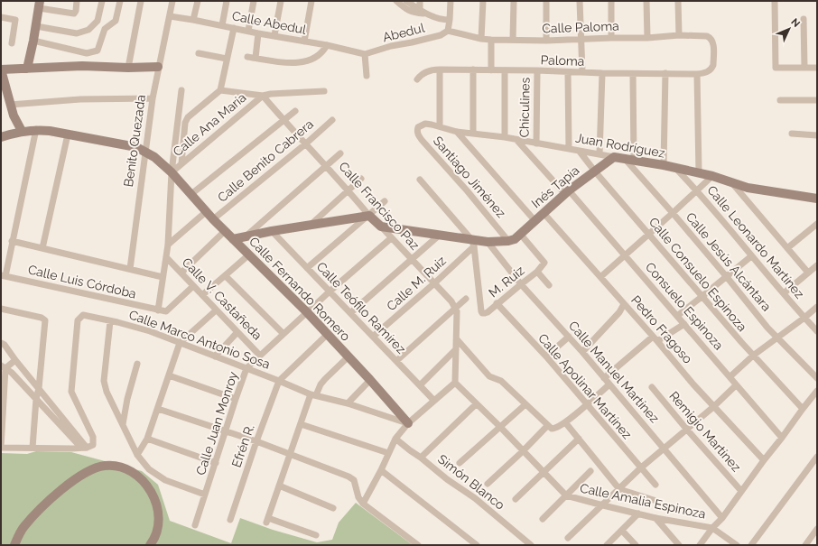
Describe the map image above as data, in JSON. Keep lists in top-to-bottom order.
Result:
{
  "streets": {
    "main road": [
      "Juan Rodríguez",
      "Inés Tapia",
      "Calle Francisco Paz",
      "Calle Fernando Romero"
    ],
    "street": [
      "Calle Abedul",
      "Calle Paloma",
      "Abedul",
      "Paloma",
      "Chiculines",
      "Calle Ana María",
      "Benito Quezada",
      "Calle Benito Cabrera",
      "Santiago Jiménez",
      "Calle Leonardo Martínez",
      "Calle Jesús Alcántara",
      "Calle Consuelo Espinoza",
      "Calle Luis Córdoba",
      "M. Ruiz",
      "Calle M. Ruiz",
      "Calle V. Castañeda",
      "Consuelo Espinoza",
      "Calle Teófilo Ramírez",
      "Pedro Fragoso",
      "Calle Marco Antonio Sosa",
      "Calle Manuel Martínez",
      "Calle Apolinar Martínez",
      "Calle Juan Monroy",
      "Remigio Martínez",
      "Efrén R.",
      "Simón Blanco",
      "Calle Amalia Espinoza"
    ]
  },
  "crossings": [
    ["Calle Abedul", "Abedul"],
    ["Calle Abedul", "Benito Quezada"],
    ["Calle Paloma", "Abedul"],
    ["Calle Paloma", "Paloma"],
    ["Paloma", "Chiculines"],
    ["Chiculines", "Juan Rodríguez"],
    ["Calle Ana María", "Calle Francisco Paz"],
    ["Calle Ana María", "Calle Fernando Romero"],
    ["Benito Quezada", "Calle Fernando Romero"],
    ["Juan Rodríguez", "Santiago Jiménez"],
    ["Juan Rodríguez", "Inés Tapia"],
    ["Juan Rodríguez", "Calle Leonardo Martínez"],
    ["Juan Rodríguez", "Calle Jesús Alcántara"],
    ["Juan Rodríguez", "Calle Consuelo Espinoza"],
    ["Juan Rodríguez", "Consuelo Espinoza"],
    ["Calle Benito Cabrera", "Calle Francisco Paz"],
    ["Calle Benito Cabrera", "Calle Fernando Romero"],
    ["Santiago Jiménez", "Inés Tapia"],
    ["Santiago Jiménez", "M. Ruiz"],
    ["Inés Tapia", "Calle Consuelo Espinoza"],
    ["Inés Tapia", "Consuelo Espinoza"],
    ["Inés Tapia", "Pedro Fragoso"],
    ["Calle Francisco Paz", "Calle M. Ruiz"],
    ["Calle Francisco Paz", "Calle Juan Monroy"],
    ["M. Ruiz", "Calle M. Ruiz"],
    ["M. Ruiz", "Calle Manuel Martínez"],
    ["M. Ruiz", "Calle Apolinar Martínez"],
    ["Calle M. Ruiz", "Calle Teófilo Ramírez"],
    ["Calle Fernando Romero", "Calle Juan Monroy"],
    ["Calle V. Castañeda", "Calle Juan Monroy"],
    ["Calle Teófilo Ramírez", "Calle Juan Monroy"],
    ["Calle Marco Antonio Sosa", "Calle Juan Monroy"],
    ["Calle Marco Antonio Sosa", "Efrén R."]
  ],
  "north": "top right"
}
